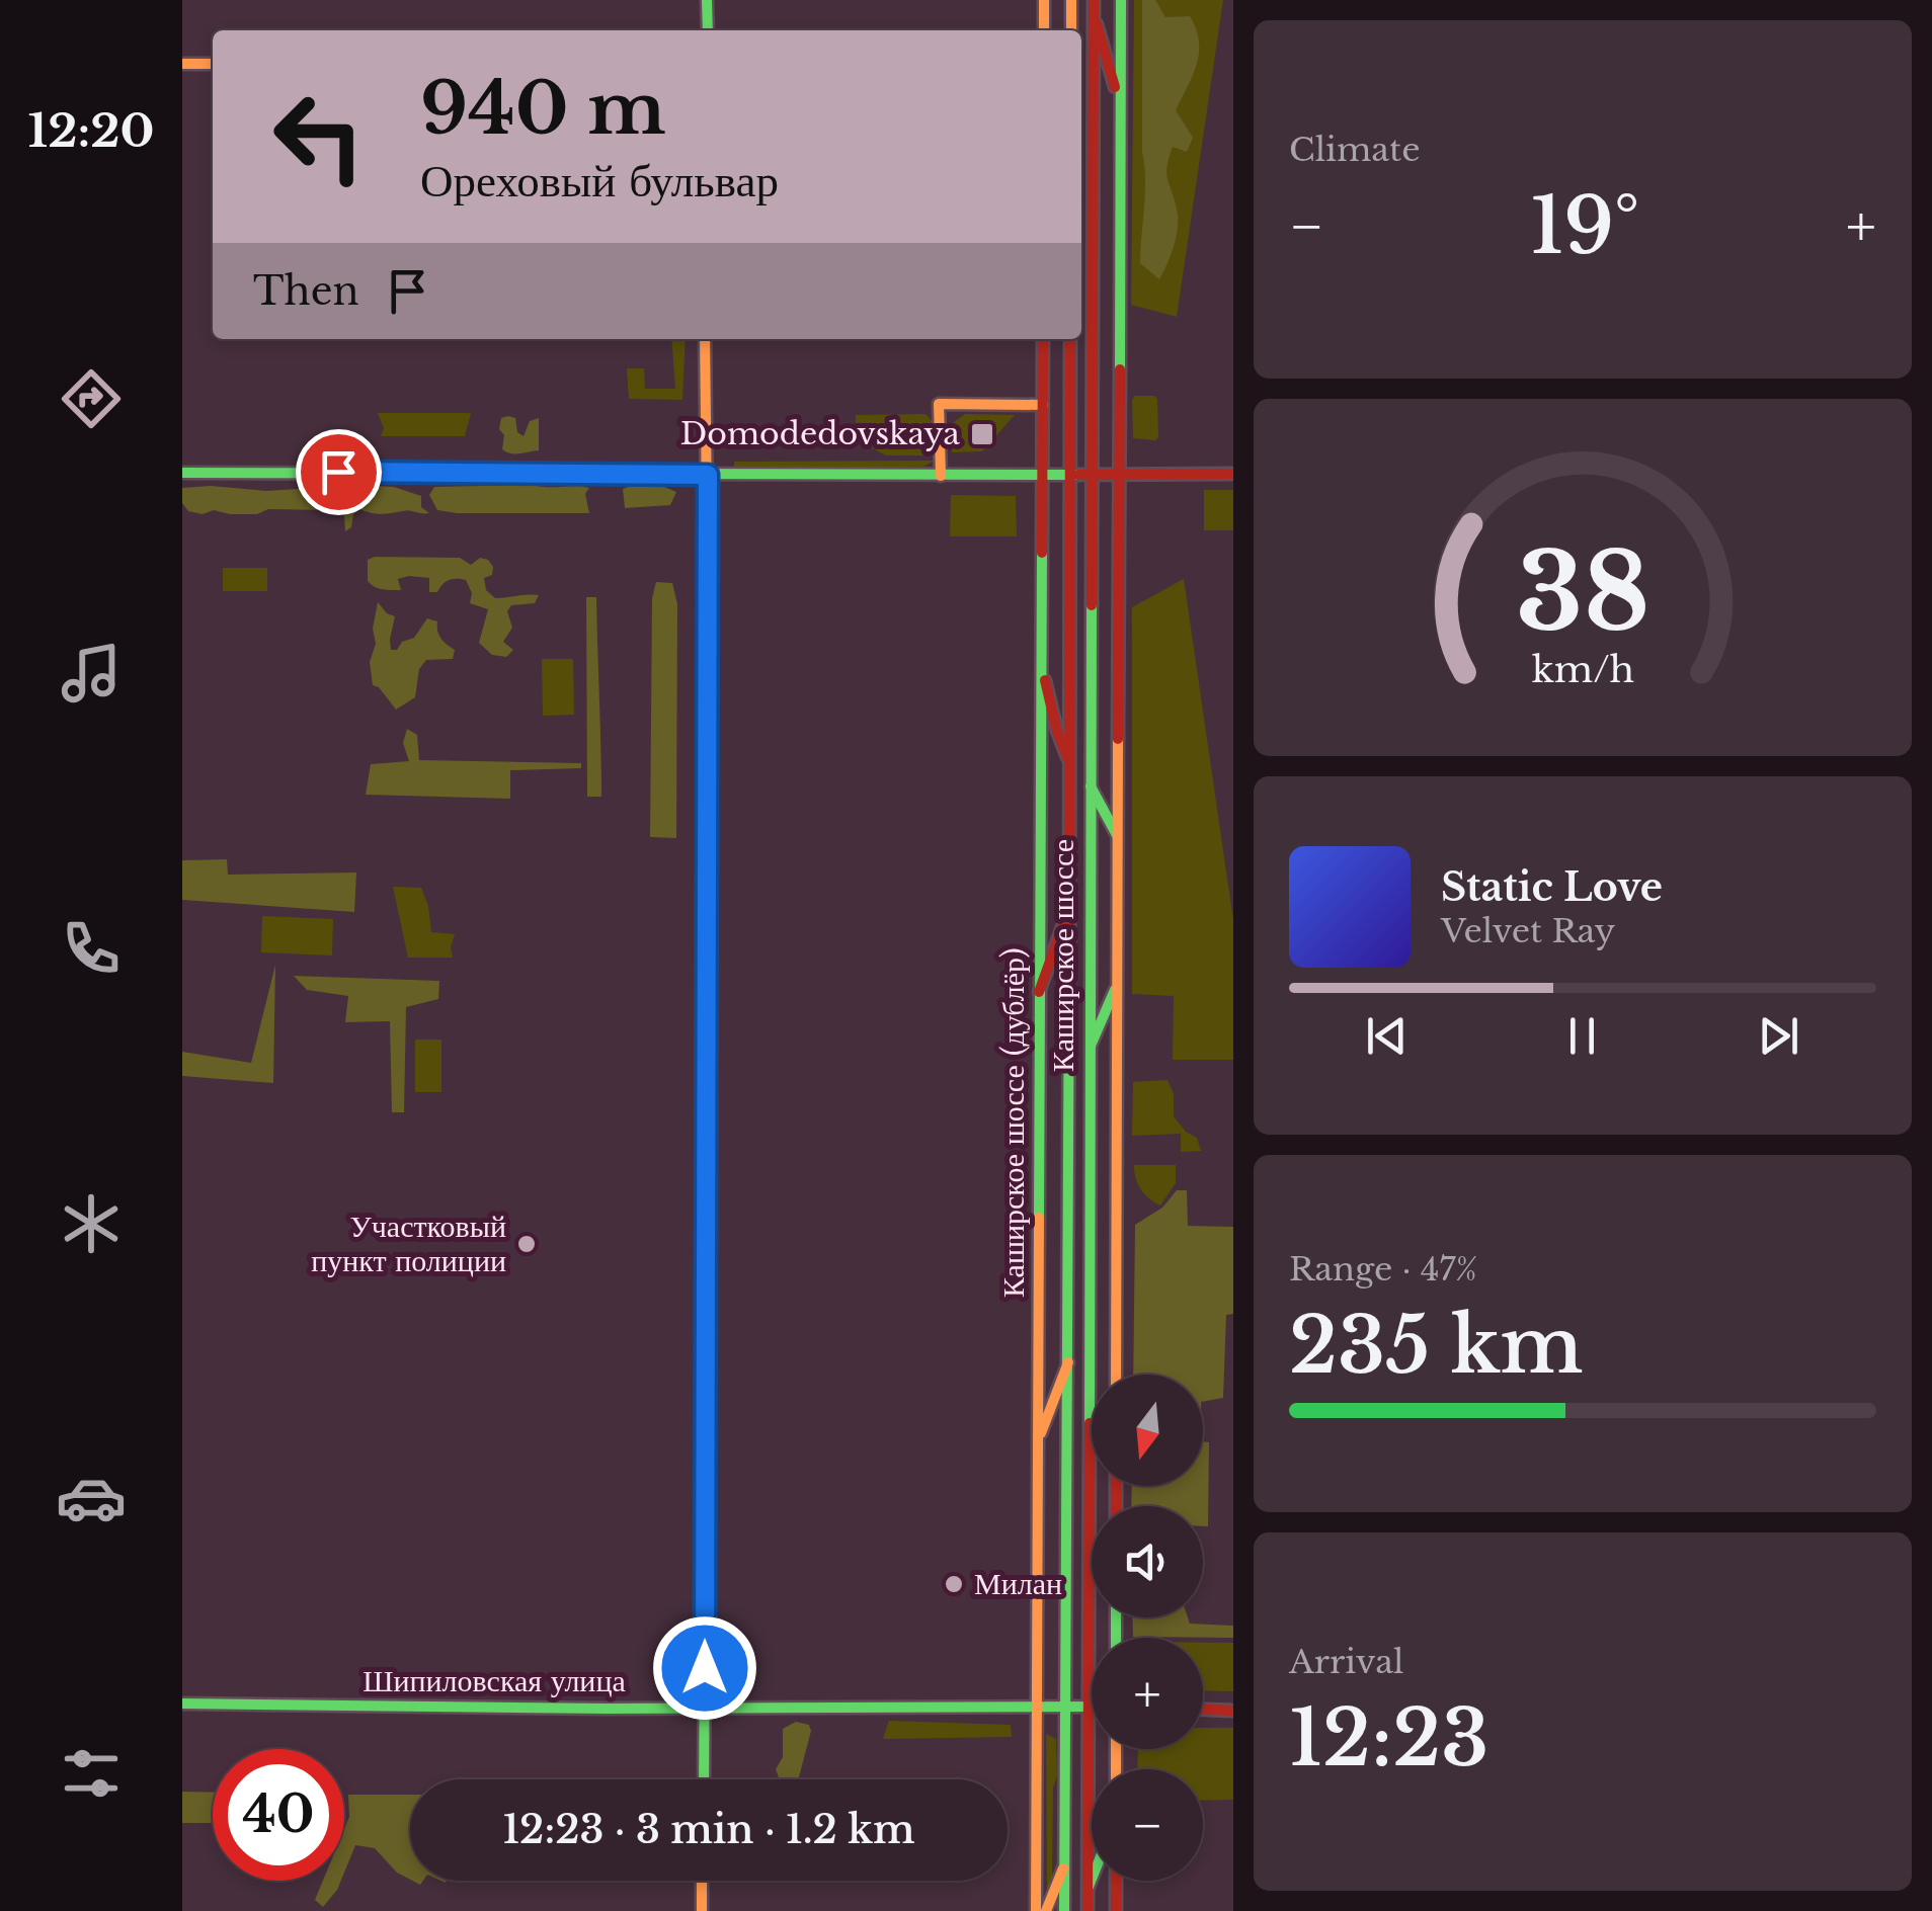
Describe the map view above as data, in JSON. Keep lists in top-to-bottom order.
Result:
{
  "streets": {
    "main road": ["Каширское шоссе", "Каширское шоссе (дублёр)", "Шипиловская улица"]
  },
  "crossings": [
    ["Каширское шоссе", "Шипиловская улица"],
    ["Каширское шоссе (дублёр)", "Шипиловская улица"]
  ],
  "places": {
    "transit": ["Domodedovskaya"],
    "other": ["Участковый пункт полиции", "Милан"]
  },
  "north": "bottom",
  "page": {
    "tabs": "12:20",
    "tile": [
      "Climate",
      ["Range · 47%", "235 km"],
      ["Arrival", "12:23"]
    ],
    "turn": ["940 m", "Ореховый бульвар"],
    "heat": ["−", "19°", "+"],
    "then": "Then",
    "song": ["Static Love", "Velvet Ray"],
    "map_buttons": ["+", "−"],
    "limit": "40",
    "trip": "12:23 · 3 min · 1.2 km",
    "gauge": ["38", "km/h"]
  }
}
